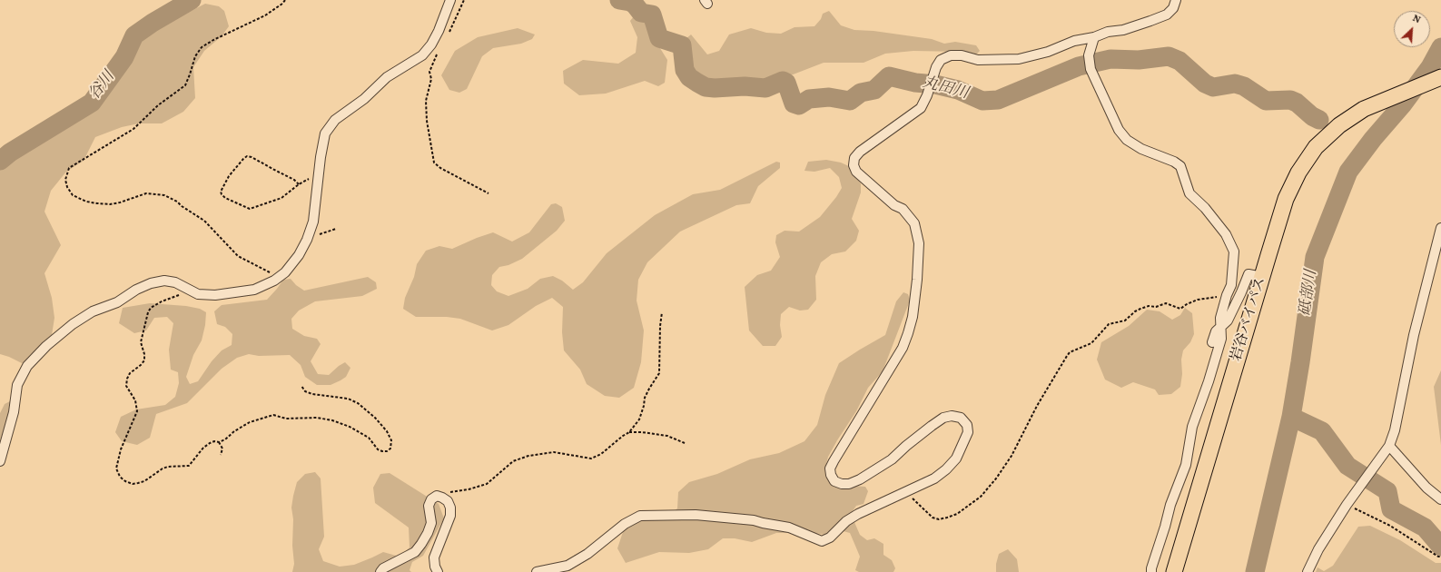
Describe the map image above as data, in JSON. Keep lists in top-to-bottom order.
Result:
{
  "streets": {
    "highway": ["岩谷バイパス"]
  },
  "water": ["谷川", "丸田川", "砥部川"],
  "north": "top right"
}
